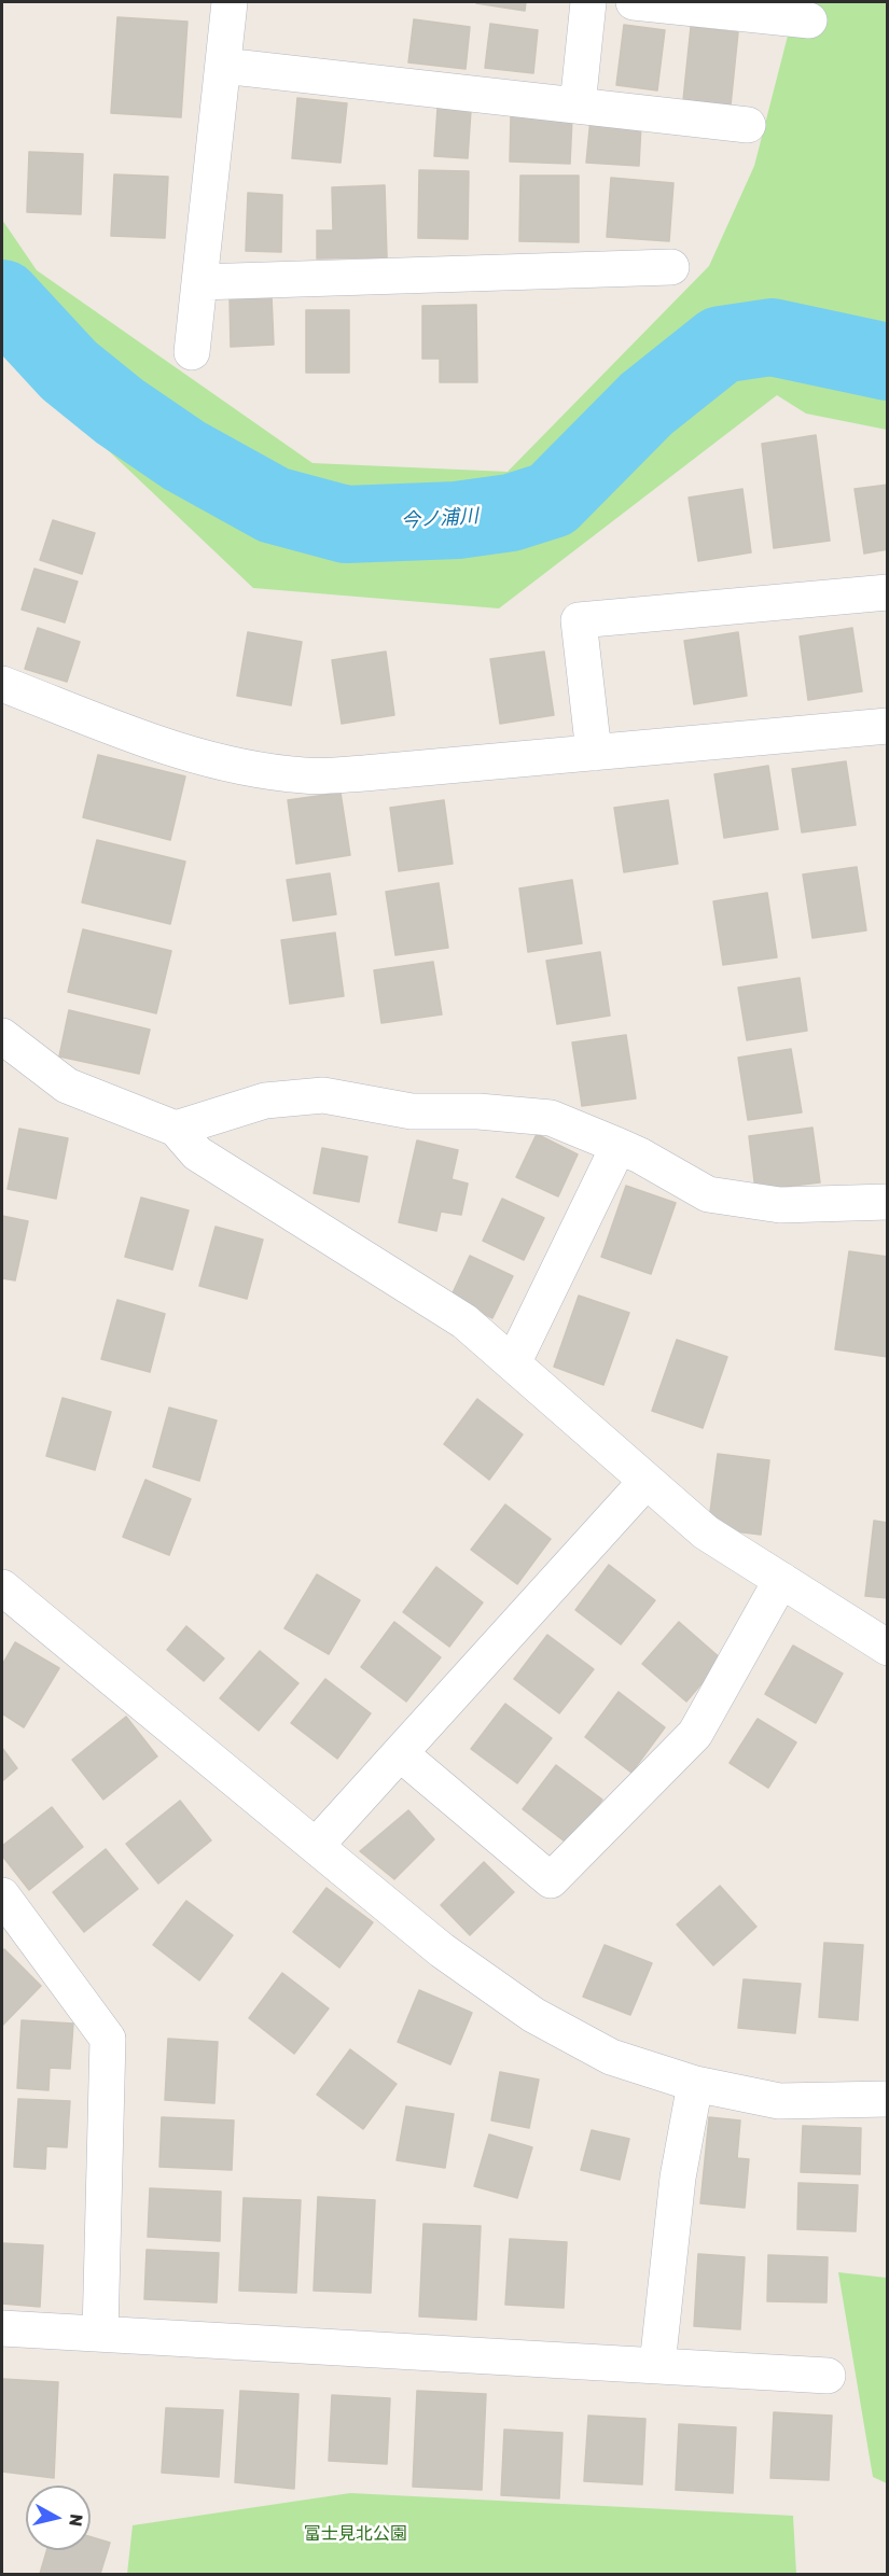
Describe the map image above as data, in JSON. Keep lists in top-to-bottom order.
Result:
{
  "water": ["今ノ浦川"],
  "parks": ["富士見北公園"],
  "north": "right"
}
